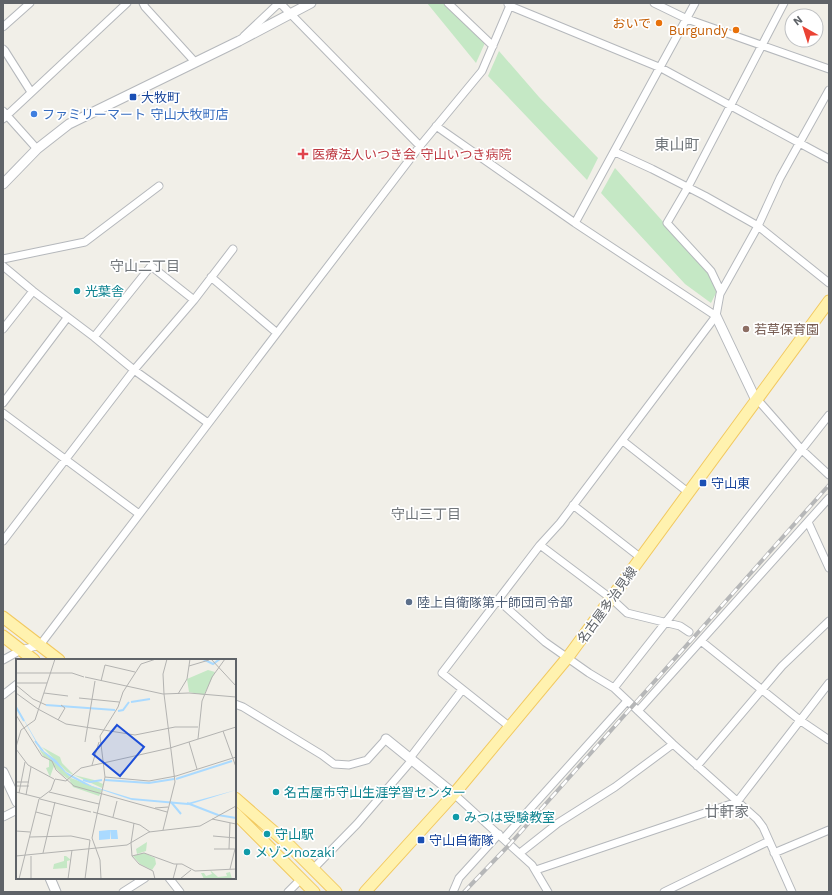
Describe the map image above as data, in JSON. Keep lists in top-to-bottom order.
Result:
{
  "streets": {
    "main road": ["名古屋多治見線"]
  },
  "districts": [
    "東山町",
    "守山二丁目",
    "守山三丁目",
    "廿軒家"
  ],
  "places": {
    "other": [
      "おいで",
      "Burgundy",
      "ファミリーマート 守山大牧町店",
      "光葉舎",
      "若草保育園",
      "陸上自衛隊第十師団司令部",
      "名古屋市守山生涯学習センター",
      "みつは受験教室",
      "守山駅",
      "メゾンnozaki"
    ],
    "transit": ["大牧町", "守山東", "守山自衛隊"],
    "health": ["医療法人いつき会 守山いつき病院"]
  },
  "north": "top left"
}
